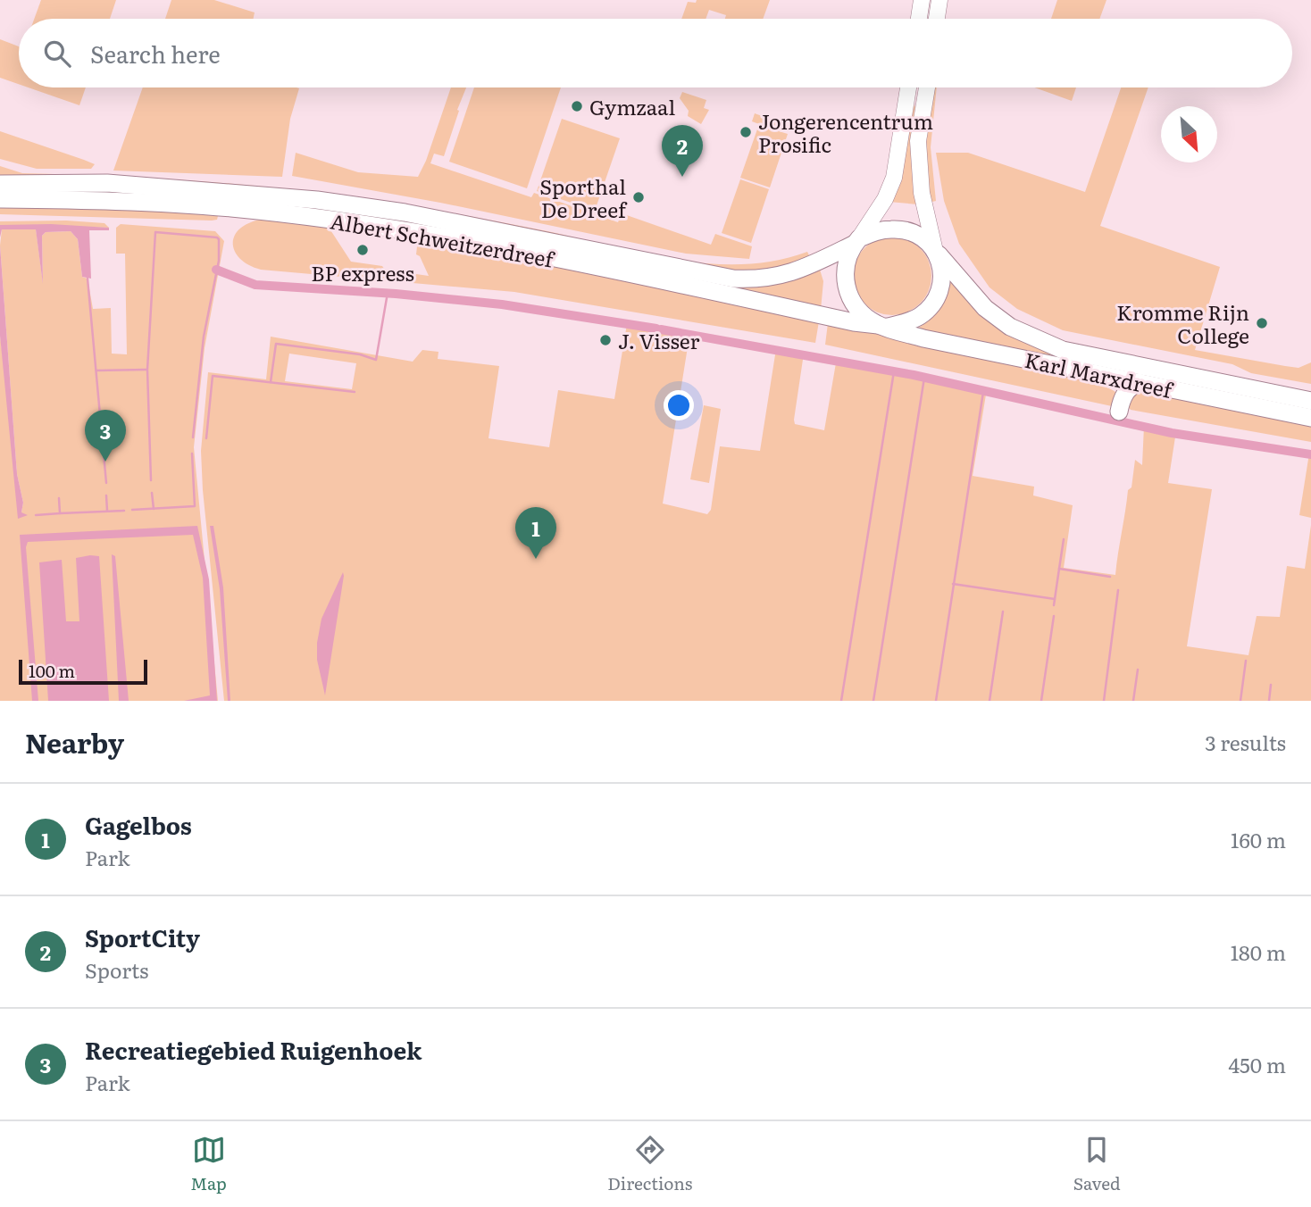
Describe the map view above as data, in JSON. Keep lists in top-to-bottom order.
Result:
{
  "streets": {
    "highway": ["Albert Schweitzerdreef", "Karl Marxdreef"]
  },
  "crossings": [
    ["Albert Schweitzerdreef", "Karl Marxdreef"]
  ],
  "places": [
    "Gymzaal",
    "Jongerencentrum Prosific",
    "Sporthal De Dreef",
    "BP express",
    "Kromme Rijn College",
    "J. Visser"
  ],
  "scale_bar": "100 m",
  "north": "bottom right",
  "page": {
    "search": "Search here",
    "pins": ["2", "3", "1"],
    "scale": "100 m",
    "heading": ["Nearby", "3 results"],
    "list": [
      {
        "mark": "1",
        "name": "Gagelbos",
        "note": "Park",
        "value": "160 m"
      },
      {
        "mark": "2",
        "name": "SportCity",
        "note": "Sports",
        "value": "180 m"
      },
      {
        "mark": "3",
        "name": "Recreatiegebied Ruigenhoek",
        "note": "Park",
        "value": "450 m"
      }
    ],
    "nav": ["Map", "Directions", "Saved"]
  }
}
